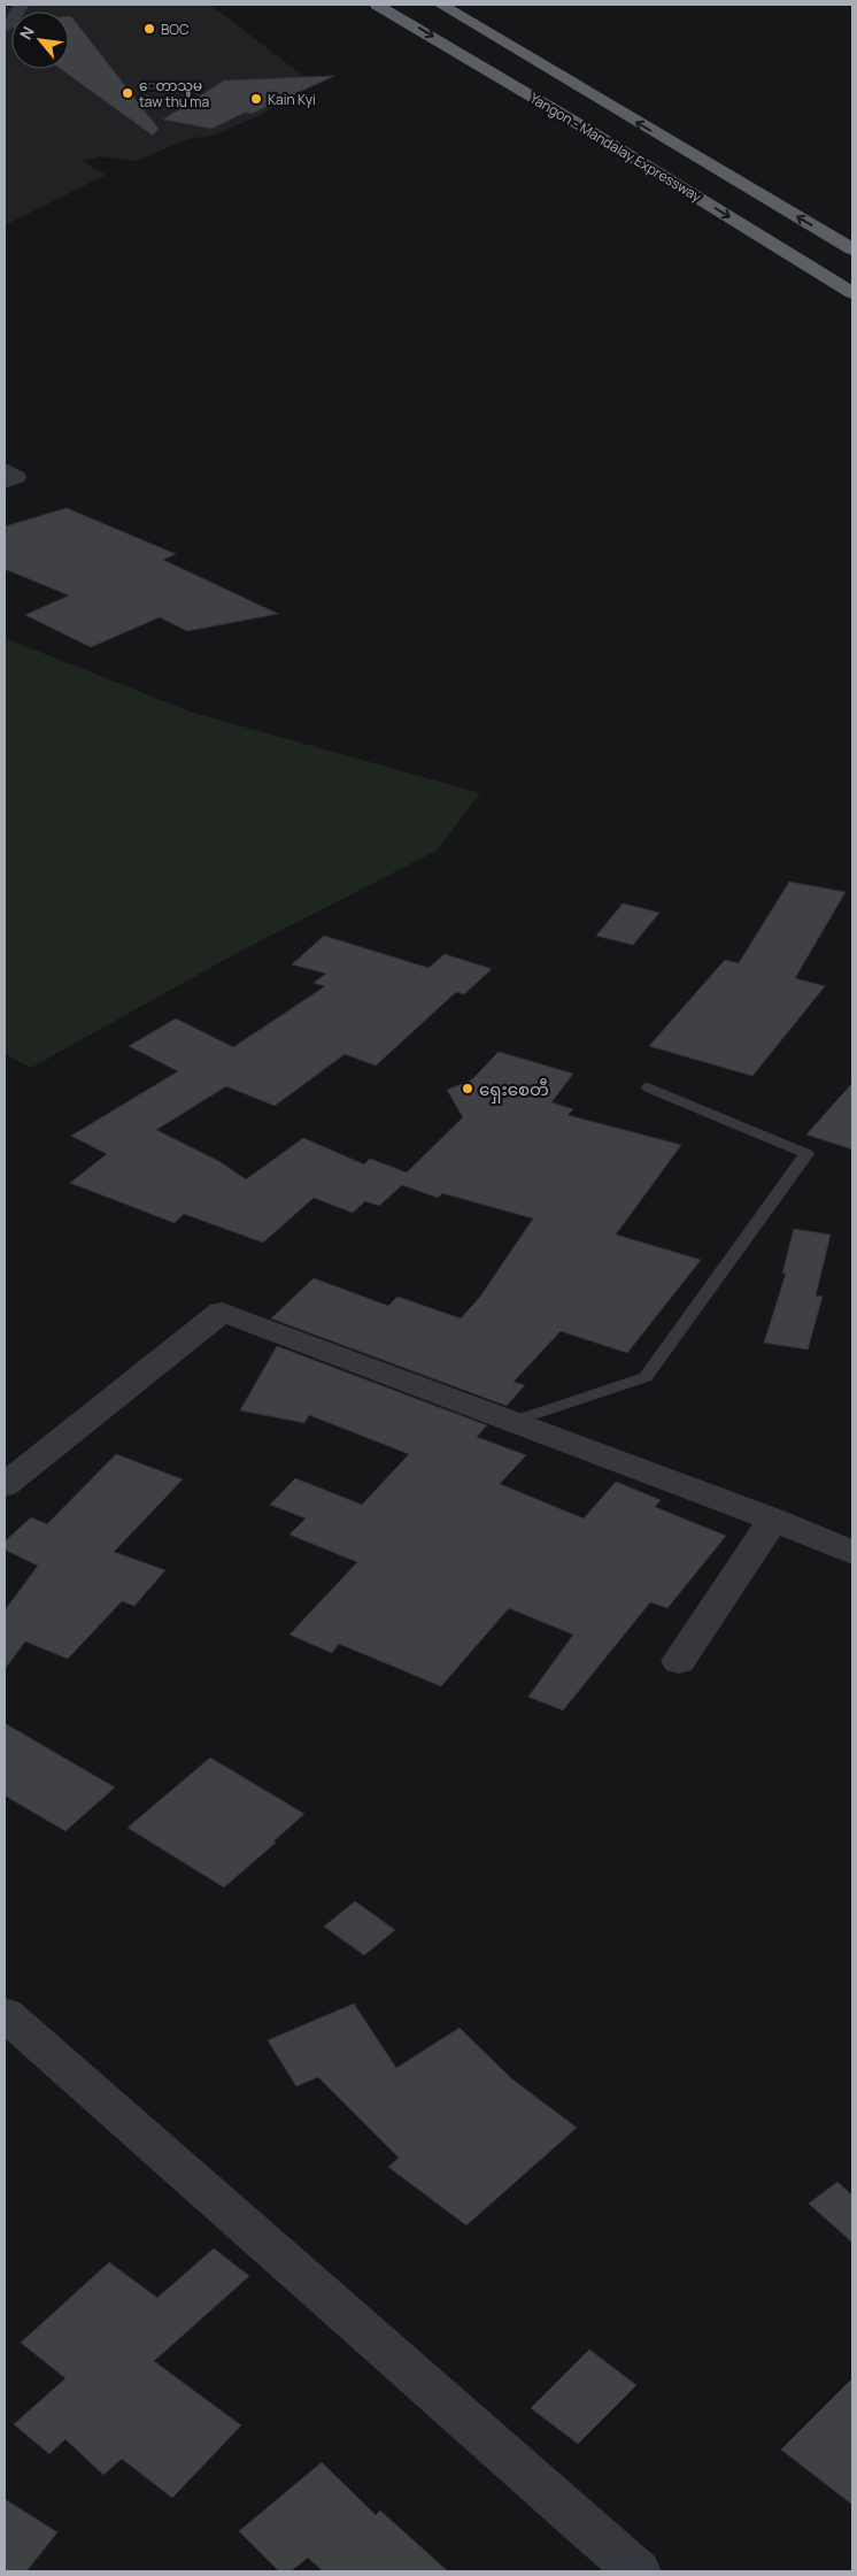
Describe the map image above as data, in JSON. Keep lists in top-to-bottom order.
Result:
{
  "streets": {
    "highway": ["Yangon - Mandalay Expressway"]
  },
  "places": [
    "BOC",
    "ေတာသူမ taw thu ma",
    "Kain Kyi",
    "ရှေးစေတီ"
  ],
  "north": "top left"
}
